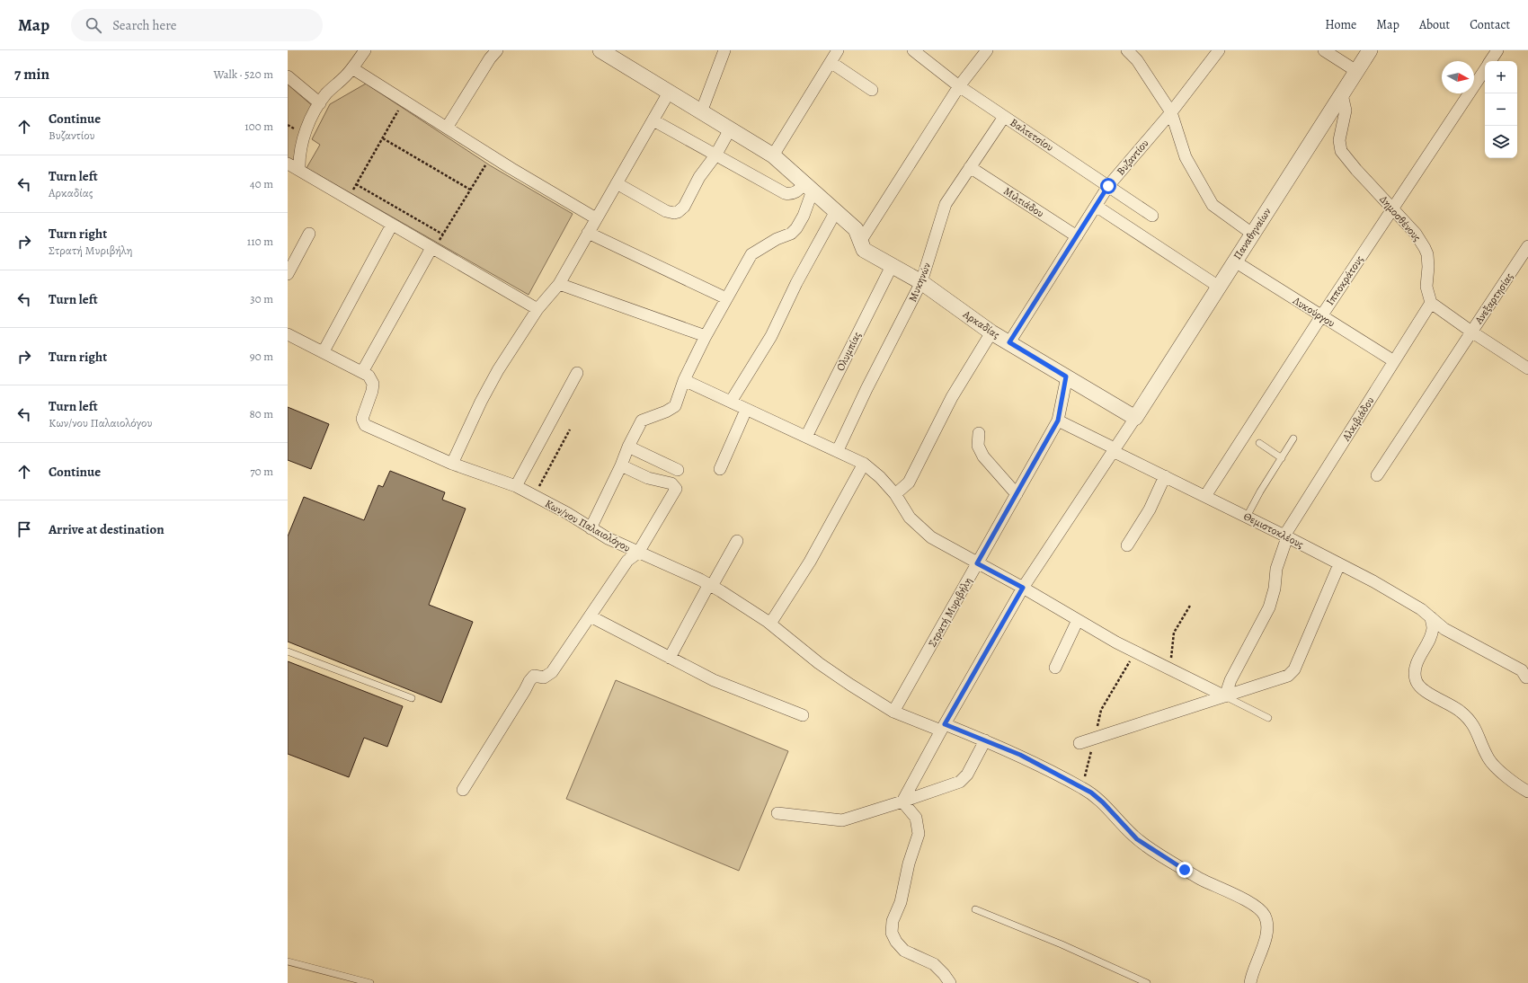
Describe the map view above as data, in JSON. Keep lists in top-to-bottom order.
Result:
{
  "streets": {
    "street": [
      "Βαλτετσίου",
      "Βυζαντίου",
      "Μιλτιάδου",
      "Δημοσθένους",
      "Παναθηναίων",
      "Ιπποκράτους",
      "Μυκηνών",
      "Ανεξαρτησίας",
      "Λυκούργου",
      "Αρκαδίας",
      "Ολυμπίας",
      "Αλκιβιάδου",
      "Κων/νου Παλαιολόγου",
      "Θεμιστοκλέους",
      "Στρατή Μυριβήλη"
    ]
  },
  "crossings": [
    ["Βαλτετσίου", "Βυζαντίου"],
    ["Βαλτετσίου", "Μυκηνών"],
    ["Βυζαντίου", "Μιλτιάδου"],
    ["Βυζαντίου", "Αρκαδίας"],
    ["Μιλτιάδου", "Μυκηνών"],
    ["Δημοσθένους", "Παναθηναίων"],
    ["Δημοσθένους", "Ιπποκράτους"],
    ["Δημοσθένους", "Αλκιβιάδου"],
    ["Παναθηναίων", "Λυκούργου"],
    ["Παναθηναίων", "Αρκαδίας"],
    ["Ιπποκράτους", "Λυκούργου"],
    ["Ιπποκράτους", "Θεμιστοκλέους"],
    ["Μυκηνών", "Αρκαδίας"],
    ["Λυκούργου", "Αλκιβιάδου"],
    ["Αρκαδίας", "Ολυμπίας"],
    ["Αρκαδίας", "Στρατή Μυριβήλη"],
    ["Αλκιβιάδου", "Θεμιστοκλέους"],
    ["Κων/νου Παλαιολόγου", "Στρατή Μυριβήλη"],
    ["Θεμιστοκλέους", "Στρατή Μυριβήλη"]
  ],
  "north": "right",
  "page": {
    "header": "Map",
    "search": "Search here",
    "nav": [
      "Home",
      "Map",
      "About",
      "Contact"
    ],
    "heading": ["7 min", "Walk · 520 m"],
    "map_buttons": ["+", "−"],
    "list": [
      ["Continue", "Βυζαντίου", "100 m"],
      ["Turn left", "Αρκαδίας", "40 m"],
      ["Turn right", "Στρατή Μυριβήλη", "110 m"],
      ["Turn left", "30 m"],
      ["Turn right", "90 m"],
      ["Turn left", "Κων/νου Παλαιολόγου", "80 m"],
      ["Continue", "70 m"],
      "Arrive at destination"
    ]
  }
}
